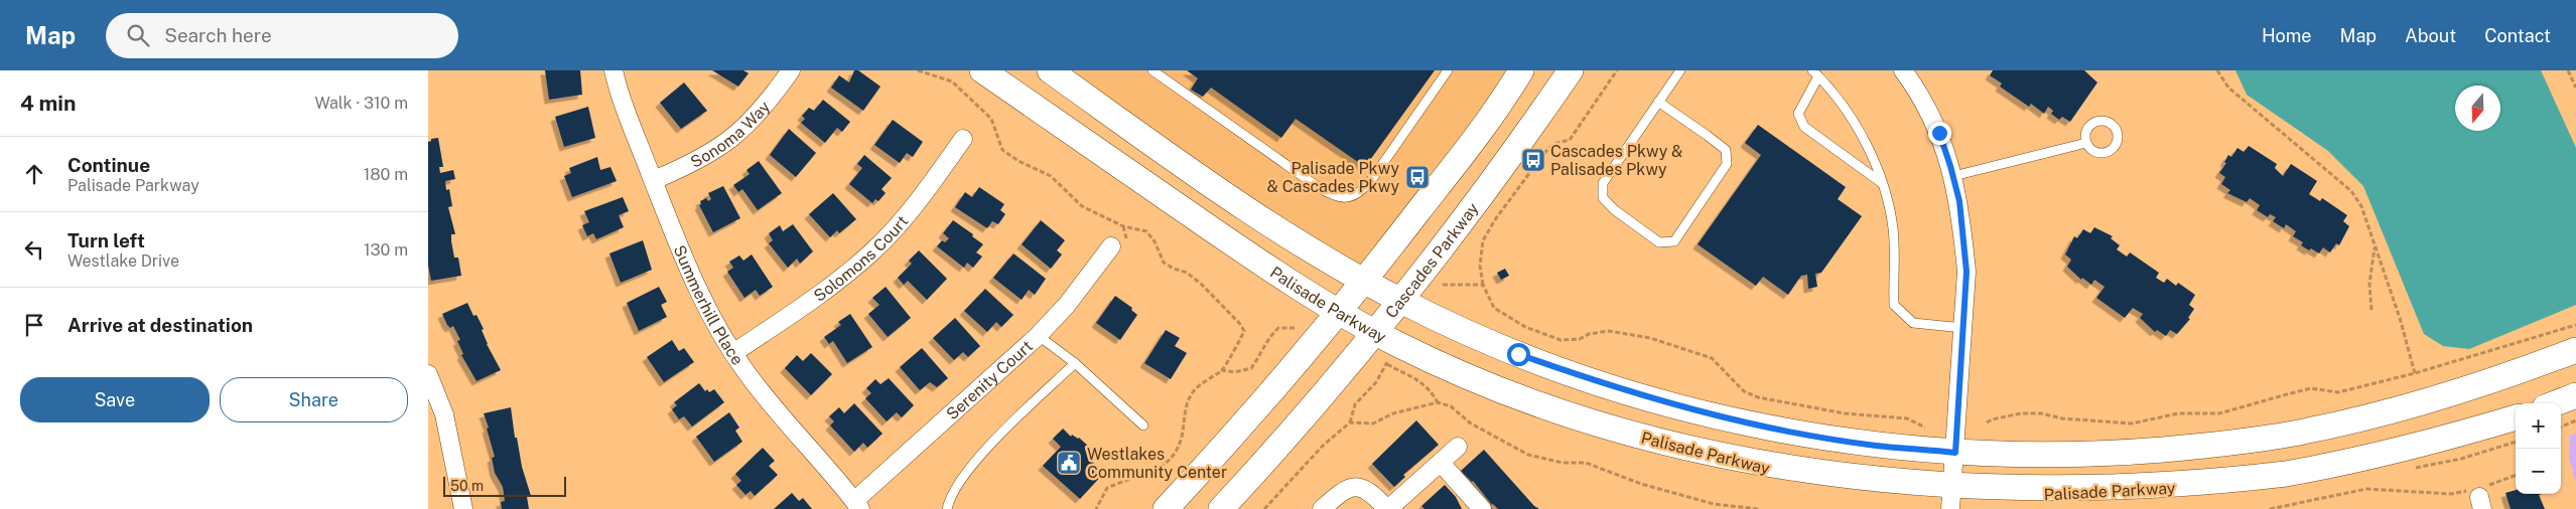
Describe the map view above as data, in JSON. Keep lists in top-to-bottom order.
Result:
{
  "streets": {
    "main road": ["Cascades Parkway", "Palisade Parkway"],
    "street": [
      "Sonoma Way",
      "Solomons Court",
      "Summerhill Place",
      "Serenity Court"
    ]
  },
  "crossings": [
    ["Sonoma Way", "Summerhill Place"],
    ["Solomons Court", "Summerhill Place"],
    ["Cascades Parkway", "Palisade Parkway"],
    ["Summerhill Place", "Serenity Court"]
  ],
  "places": {
    "bus stop": ["Cascades Pkwy & Palisades Pkwy", "Palisade Pkwy & Cascades Pkwy"],
    "public building": ["Westlakes Community Center"]
  },
  "scale_bar": "50 m",
  "north": "bottom",
  "page": {
    "header": "Map",
    "search": "Search here",
    "nav": [
      "Home",
      "Map",
      "About",
      "Contact"
    ],
    "heading": ["4 min", "Walk · 310 m"],
    "list": [
      ["Continue", "Palisade Parkway", "180 m"],
      ["Turn left", "Westlake Drive", "130 m"],
      "Arrive at destination"
    ],
    "buttons": ["Save", "Share"],
    "map_buttons": ["+", "−"],
    "scale": "50 m"
  }
}
